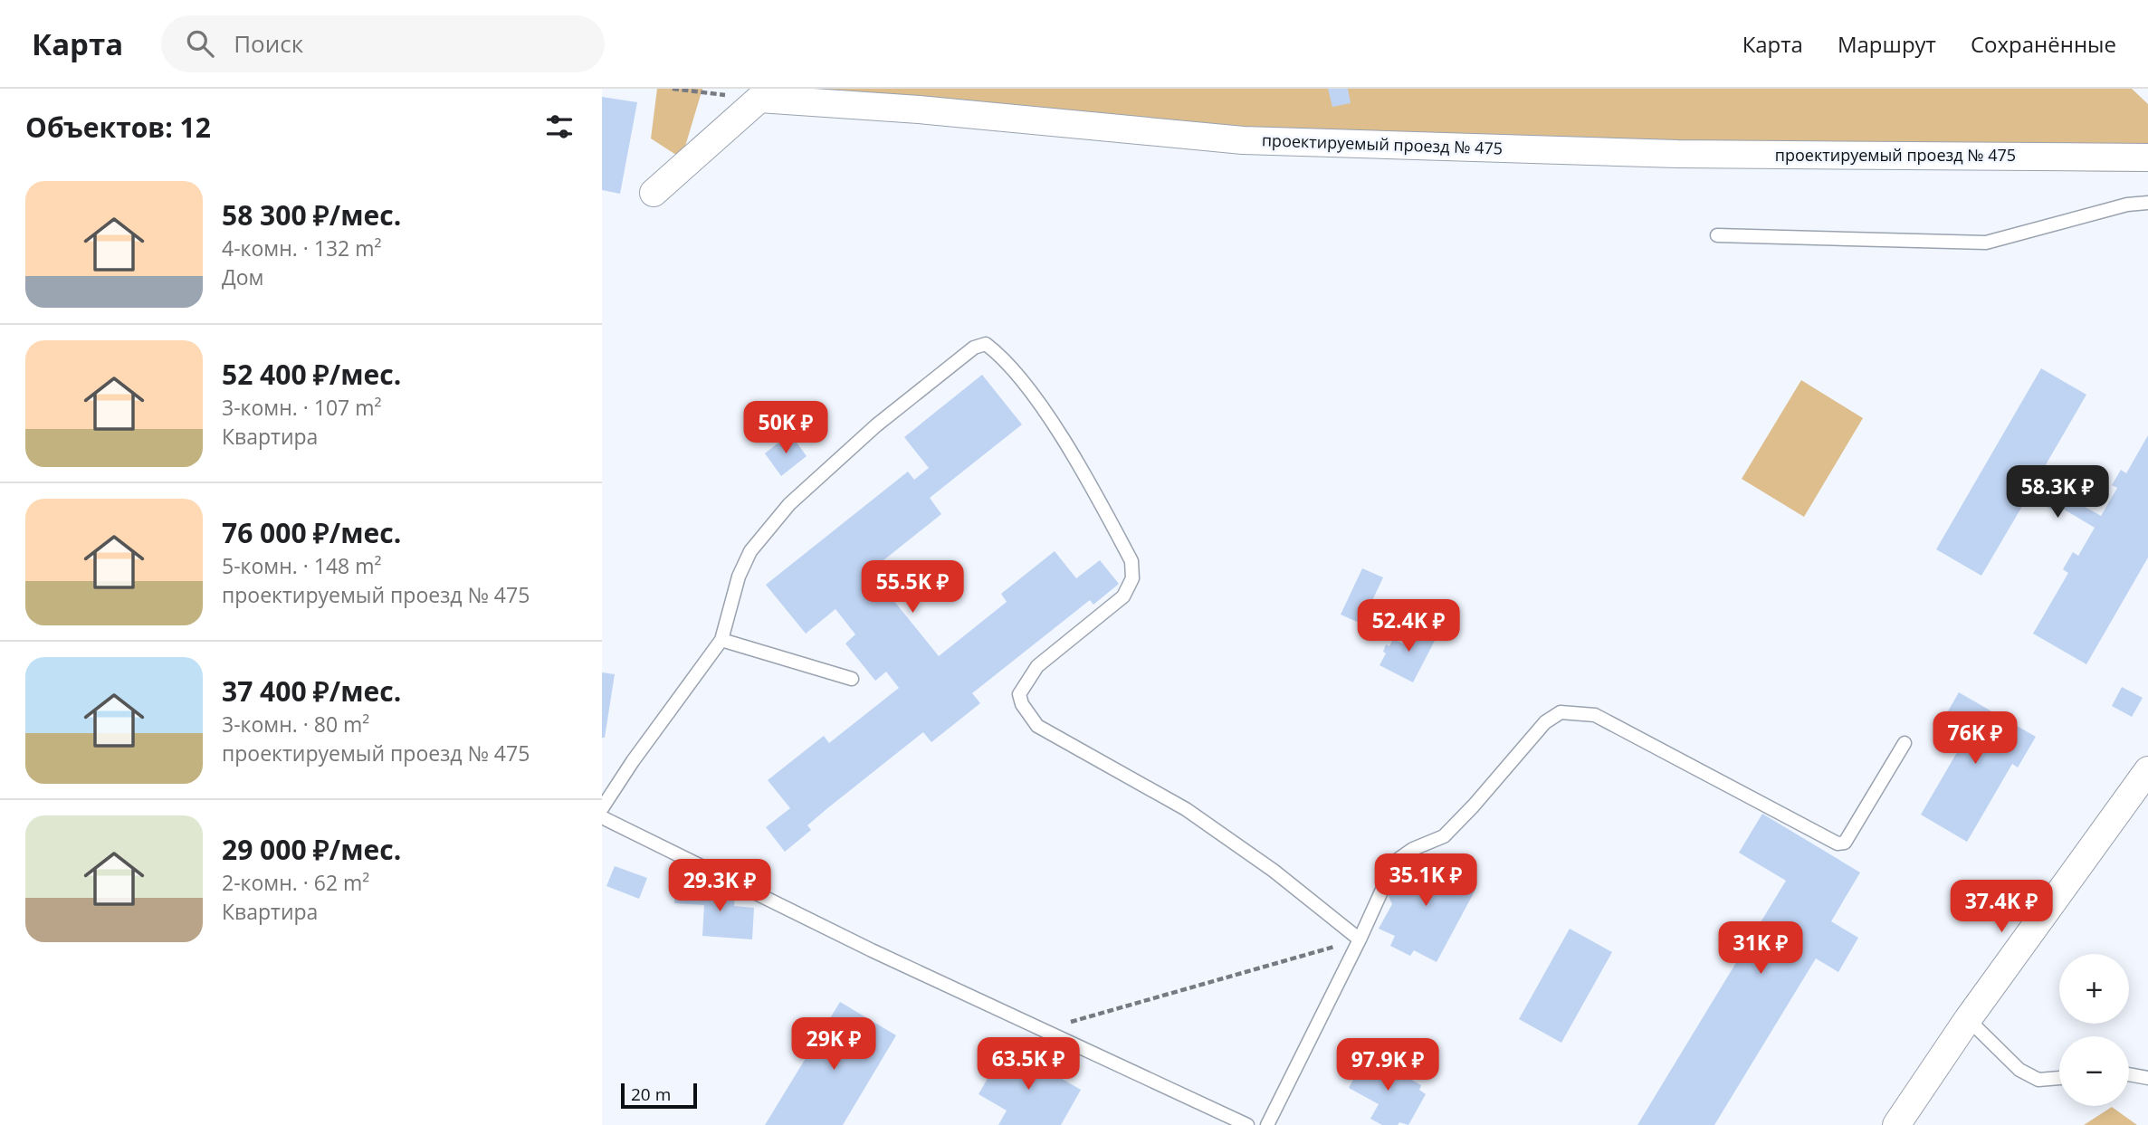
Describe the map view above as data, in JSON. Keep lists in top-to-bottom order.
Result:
{
  "streets": {
    "street": ["проектируемый проезд № 475"]
  },
  "scale_bar": "20 m",
  "page": {
    "header": "Карта",
    "search": "Поиск",
    "nav": ["Карта", "Маршрут", "Сохранённые"],
    "heading": "Объектов: 12",
    "list": [
      {
        "name": "58 300 ₽/мес.",
        "note": "4-комн. · 132 m² · Дом"
      },
      {
        "name": "52 400 ₽/мес.",
        "note": "3-комн. · 107 m² · Квартира"
      },
      {
        "name": "76 000 ₽/мес.",
        "note": "5-комн. · 148 m² · проектируемый проезд № 475"
      },
      {
        "name": "37 400 ₽/мес.",
        "note": "3-комн. · 80 m² · проектируемый проезд № 475"
      },
      {
        "name": "29 000 ₽/мес.",
        "note": "2-комн. · 62 m² · Квартира"
      }
    ],
    "price": [
      "50K ₽",
      "58.3K ₽",
      "55.5K ₽",
      "52.4K ₽",
      "76K ₽",
      "35.1K ₽",
      "29.3K ₽",
      "37.4K ₽",
      "31K ₽",
      "29K ₽",
      "63.5K ₽",
      "97.9K ₽"
    ],
    "map_buttons": ["+", "−"],
    "scale": "20 m"
  }
}
